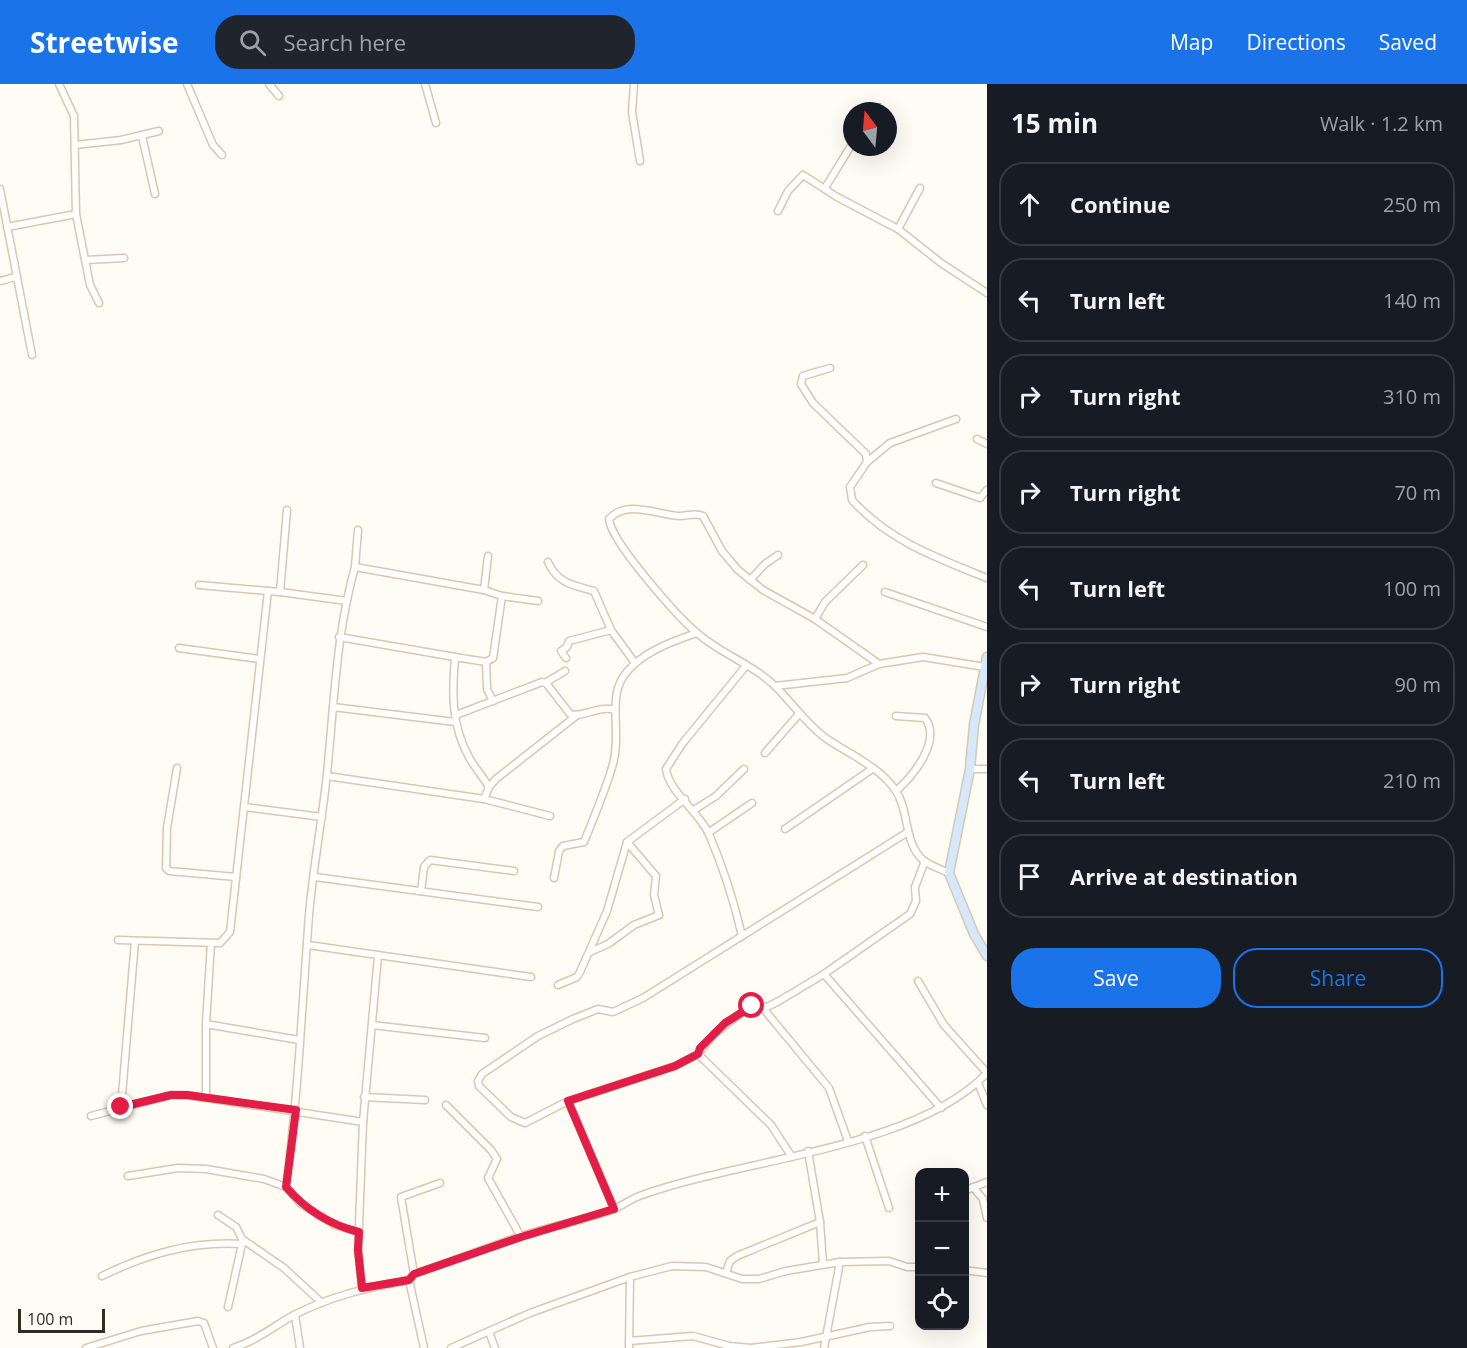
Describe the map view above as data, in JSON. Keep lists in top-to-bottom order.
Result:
{
  "scale_bar": "100 m",
  "north": "top",
  "page": {
    "header": "Streetwise",
    "search": "Search here",
    "nav": ["Map", "Directions", "Saved"],
    "heading": ["15 min", "Walk · 1.2 km"],
    "list": [
      ["Continue", "250 m"],
      ["Turn left", "140 m"],
      ["Turn right", "310 m"],
      ["Turn right", "70 m"],
      ["Turn left", "100 m"],
      ["Turn right", "90 m"],
      ["Turn left", "210 m"],
      "Arrive at destination"
    ],
    "buttons": ["Save", "Share"],
    "map_buttons": ["+", "−"],
    "scale": "100 m"
  }
}
